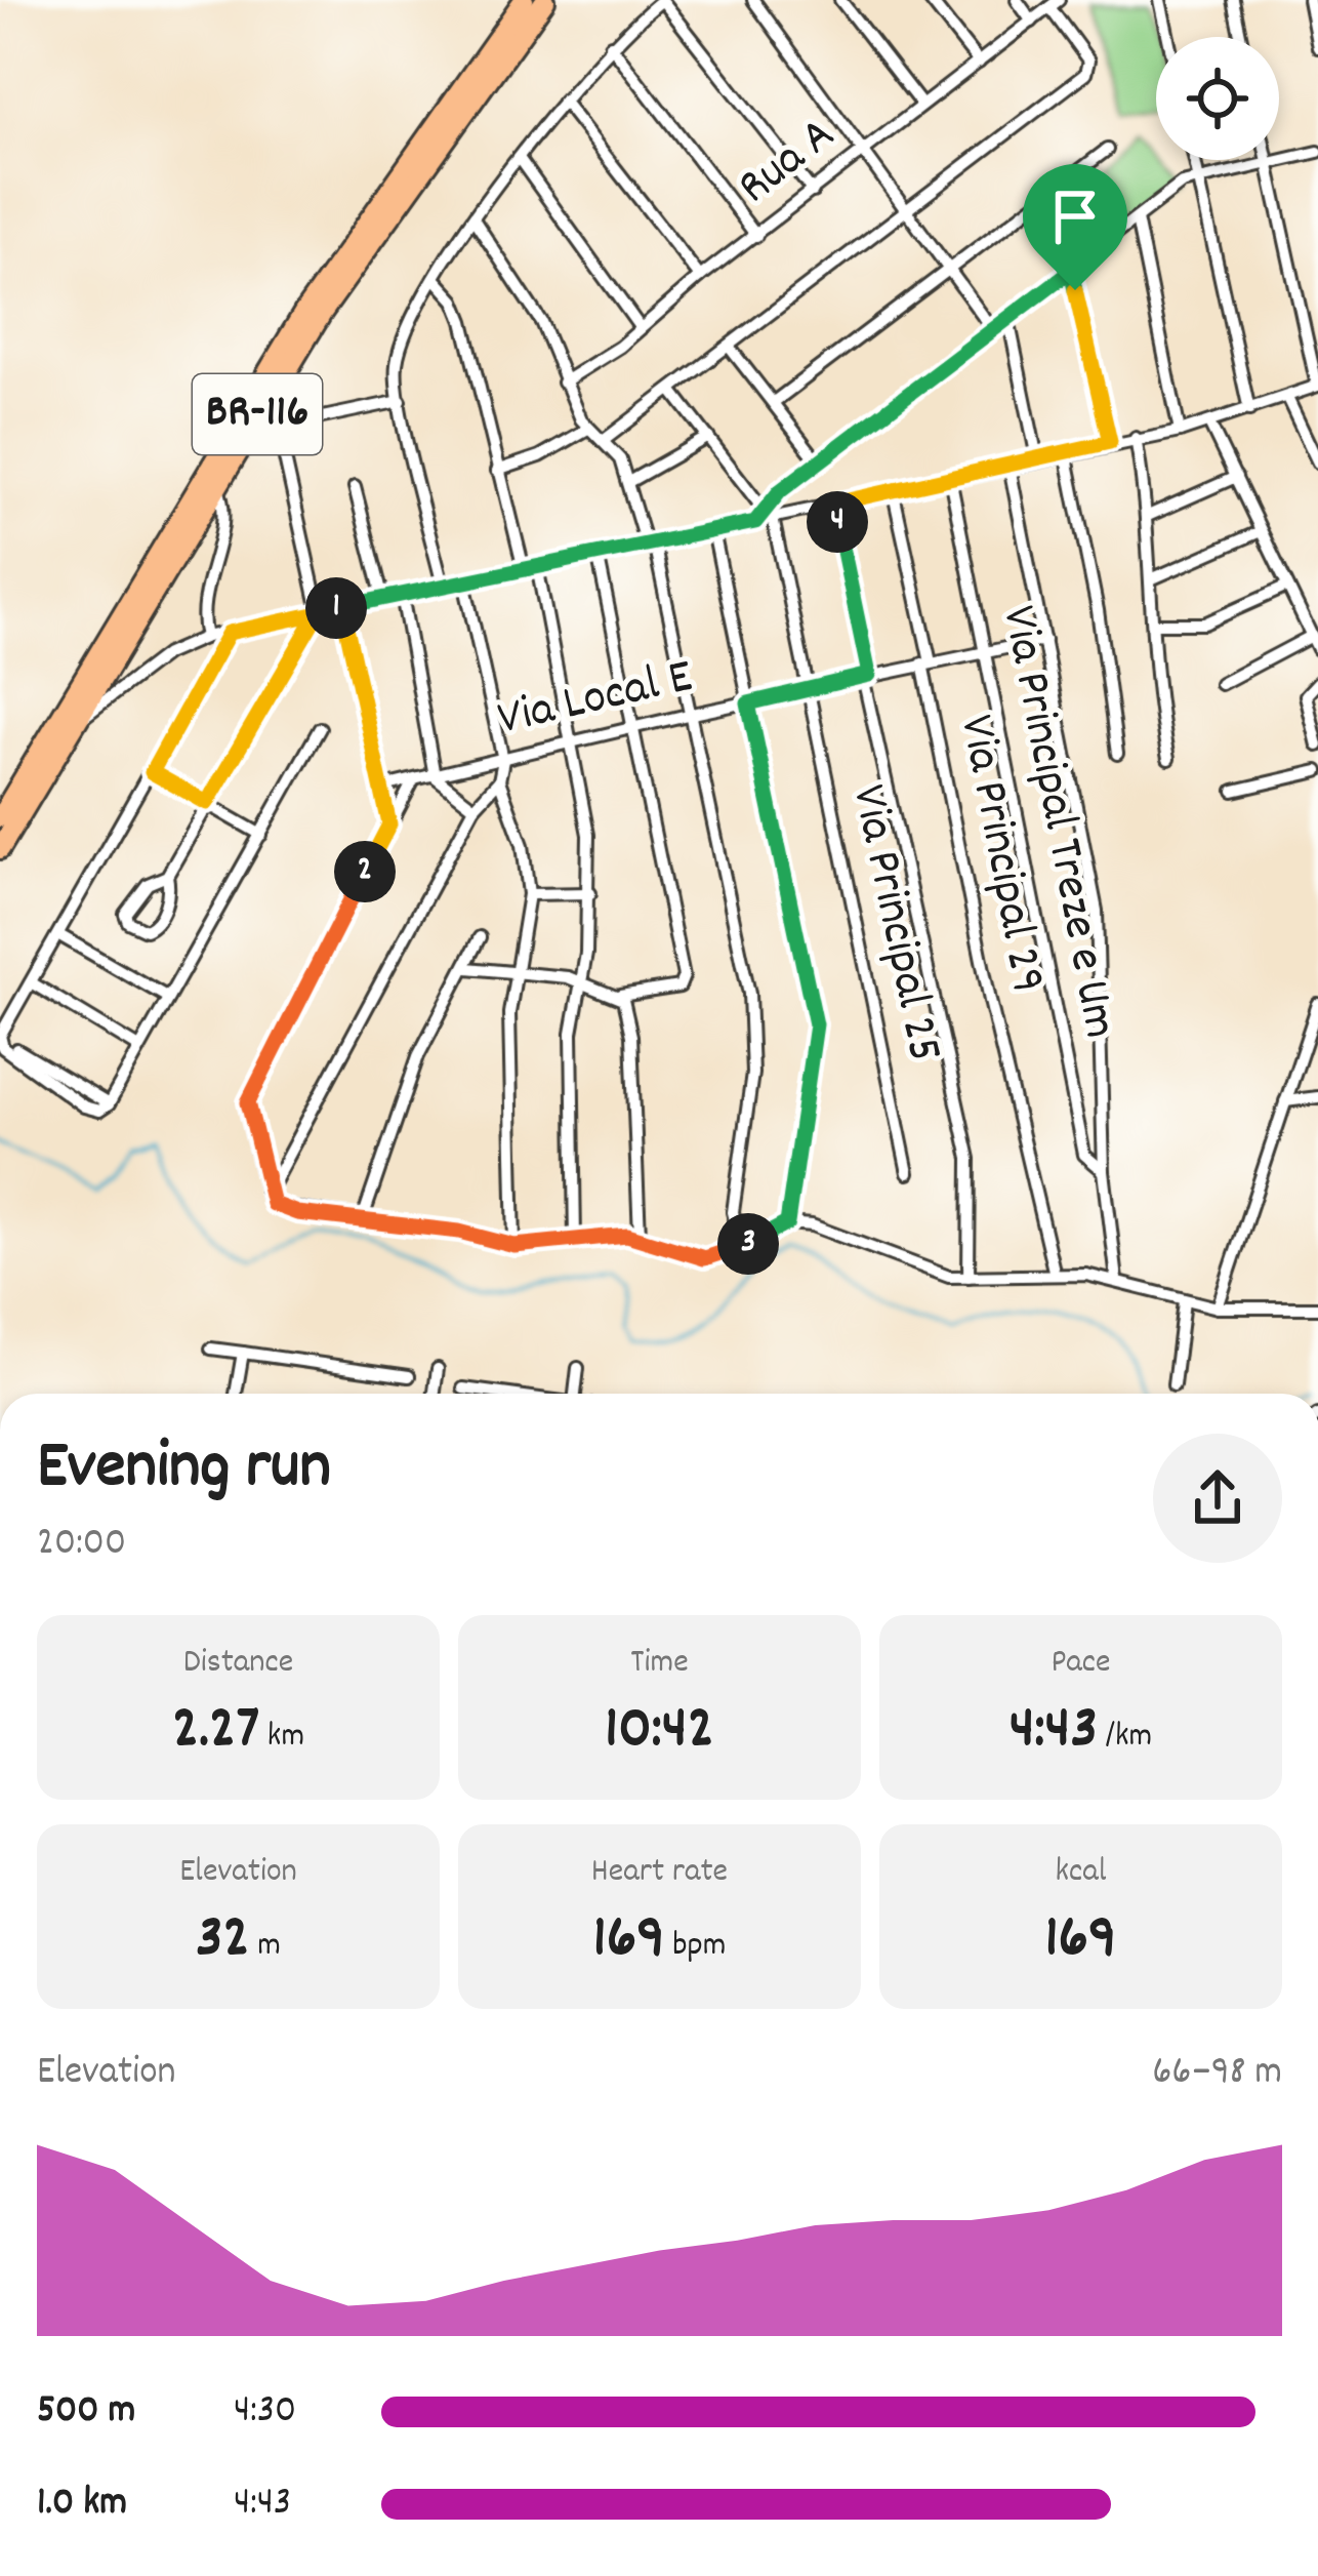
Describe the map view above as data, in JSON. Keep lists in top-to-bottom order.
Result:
{
  "streets": {
    "highway": ["BR-116"],
    "street": [
      "Rua A",
      "Via Local E",
      "Via Principal Treze e Um",
      "Via Principal 29",
      "Via Principal 25"
    ]
  },
  "crossings": [
    ["Via Local E", "Via Principal Treze e Um"],
    ["Via Local E", "Via Principal 29"],
    ["Via Local E", "Via Principal 25"]
  ],
  "page": {
    "pins": [
      "4",
      "1",
      "2",
      "3"
    ],
    "heading": ["Evening run", "20:00"],
    "stats": [
      ["Distance", "2.27 km"],
      ["Time", "10:42"],
      ["Pace", "4:43 /km"],
      ["Elevation", "32 m"],
      ["Heart rate", "169 bpm"],
      ["kcal", "169"]
    ],
    "chart": ["Elevation", "66–98 m"],
    "list": [
      {
        "name": "500 m",
        "note": "4:30"
      },
      {
        "name": "1.0 km",
        "note": "4:43"
      }
    ]
  }
}
